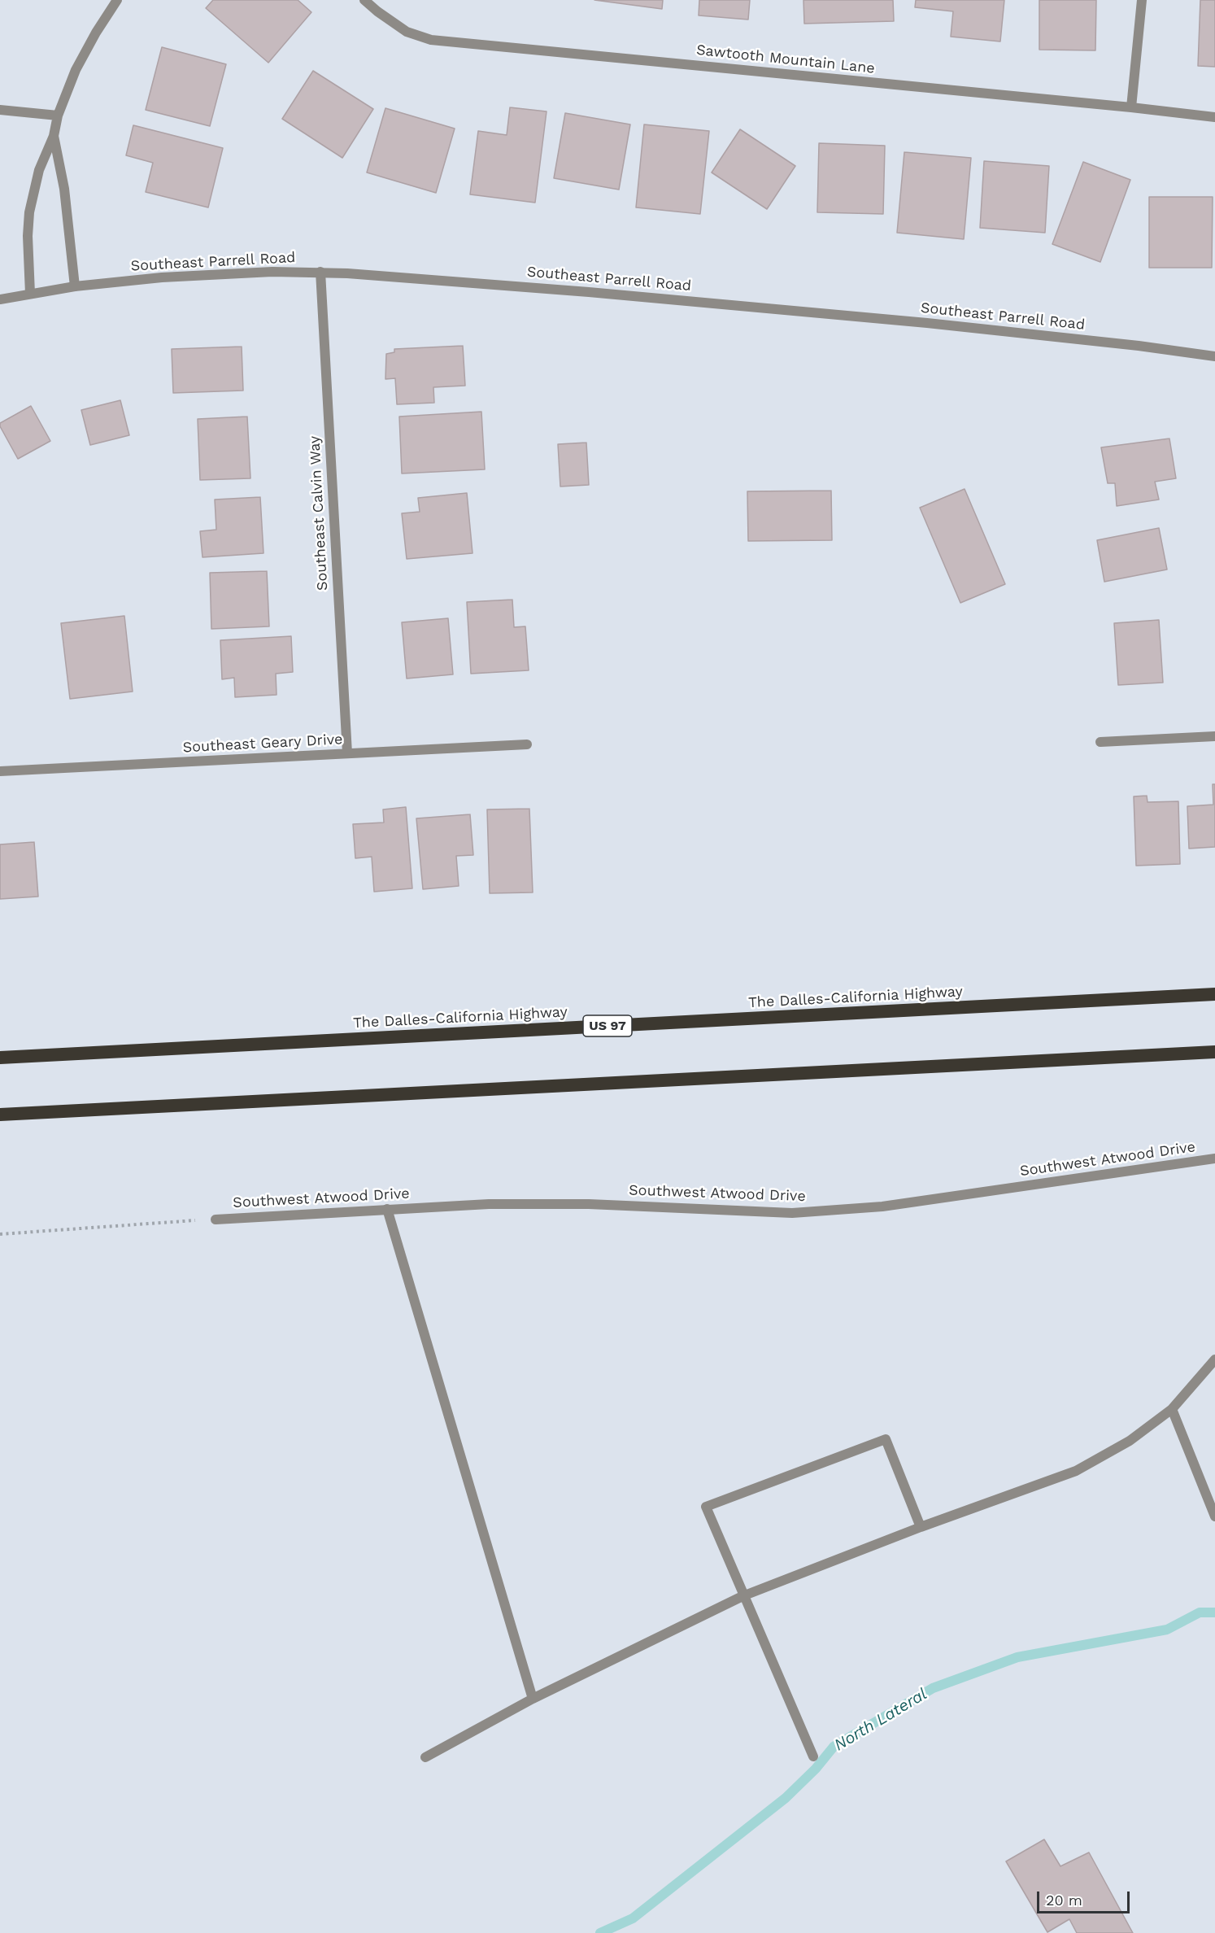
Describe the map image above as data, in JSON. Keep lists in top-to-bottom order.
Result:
{
  "streets": {
    "highway": ["The Dalles-California Highway", "US 97"],
    "street": [
      "Sawtooth Mountain Lane",
      "Southeast Parrell Road",
      "Southeast Calvin Way",
      "Southeast Geary Drive",
      "Southwest Atwood Drive"
    ]
  },
  "crossings": [
    ["Southeast Parrell Road", "Southeast Calvin Way"],
    ["Southeast Calvin Way", "Southeast Geary Drive"]
  ],
  "water": ["North Lateral"],
  "scale_bar": "20 m"
}
